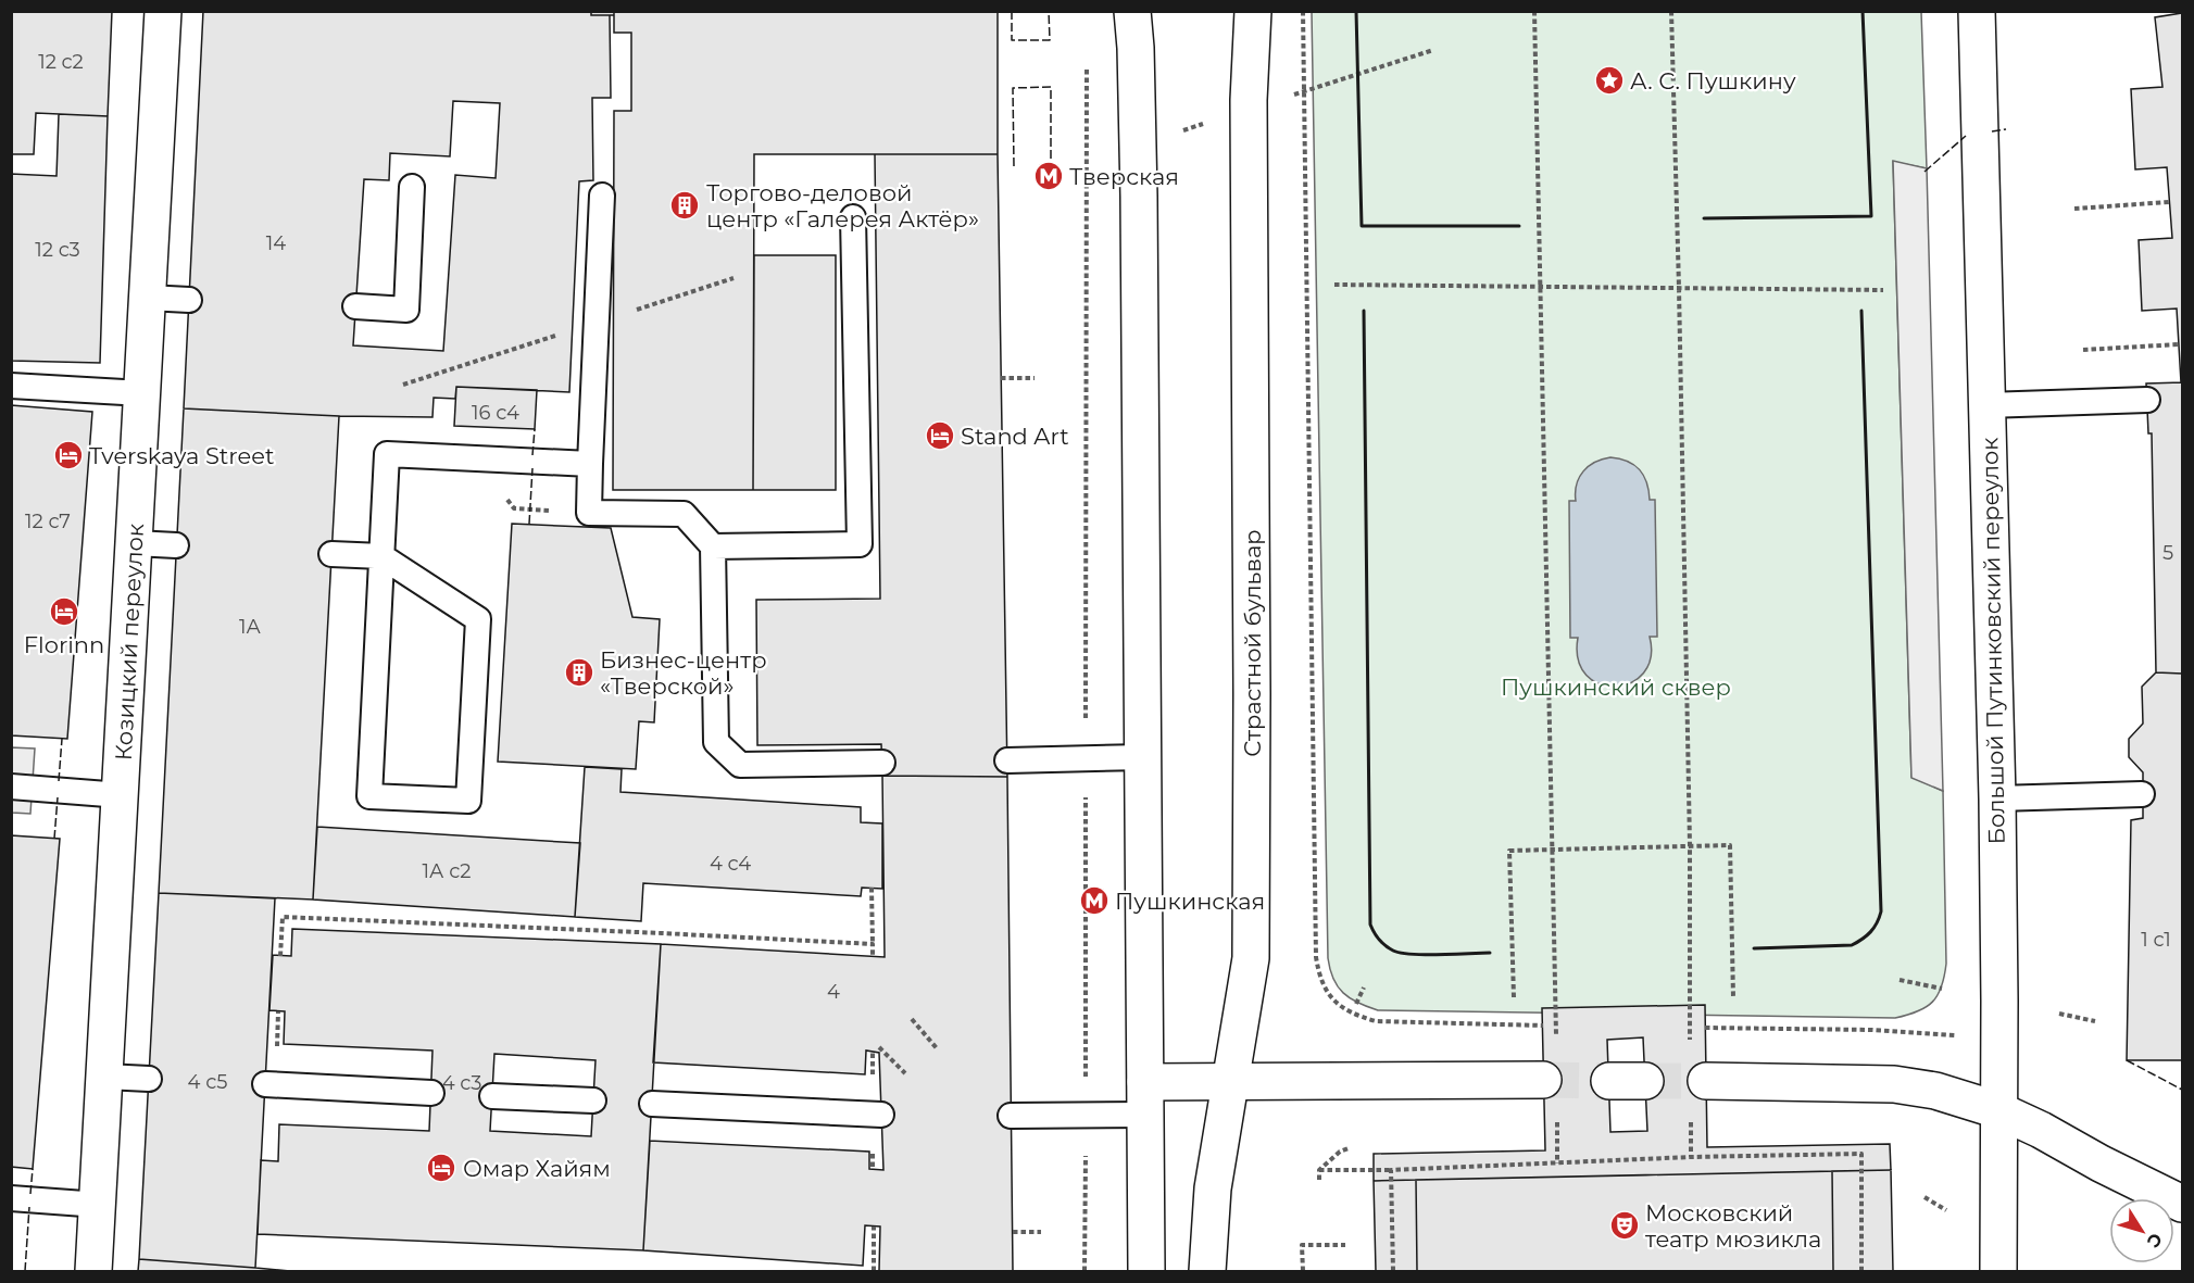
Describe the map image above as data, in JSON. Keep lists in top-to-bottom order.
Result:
{
  "streets": {
    "main road": ["Большой Путинковский переулок", "Козицкий переулок", "Страстной бульвар"]
  },
  "parks": ["Пушкинский сквер"],
  "places": {
    "place": ["А. С. Пушкину"],
    "metro station": ["Тверская", "Пушкинская"],
    "building": ["Торгово-деловой центр «Галерея Актёр»", "Бизнес-центр «Тверской»"],
    "hotel": [
      "Stand Art",
      "Tverskaya Street",
      "Florinn",
      "Омар Хайям"
    ],
    "theatre": ["Московский театр мюзикла"]
  },
  "house_numbers": [
    "12 с2",
    "14",
    "12 с3",
    "16 с4",
    "12 с7",
    "5",
    "1А",
    "4 с4",
    "1А с2",
    "1 с1",
    "4",
    "4 с5",
    "4 с3"
  ],
  "north": "bottom right"
}
